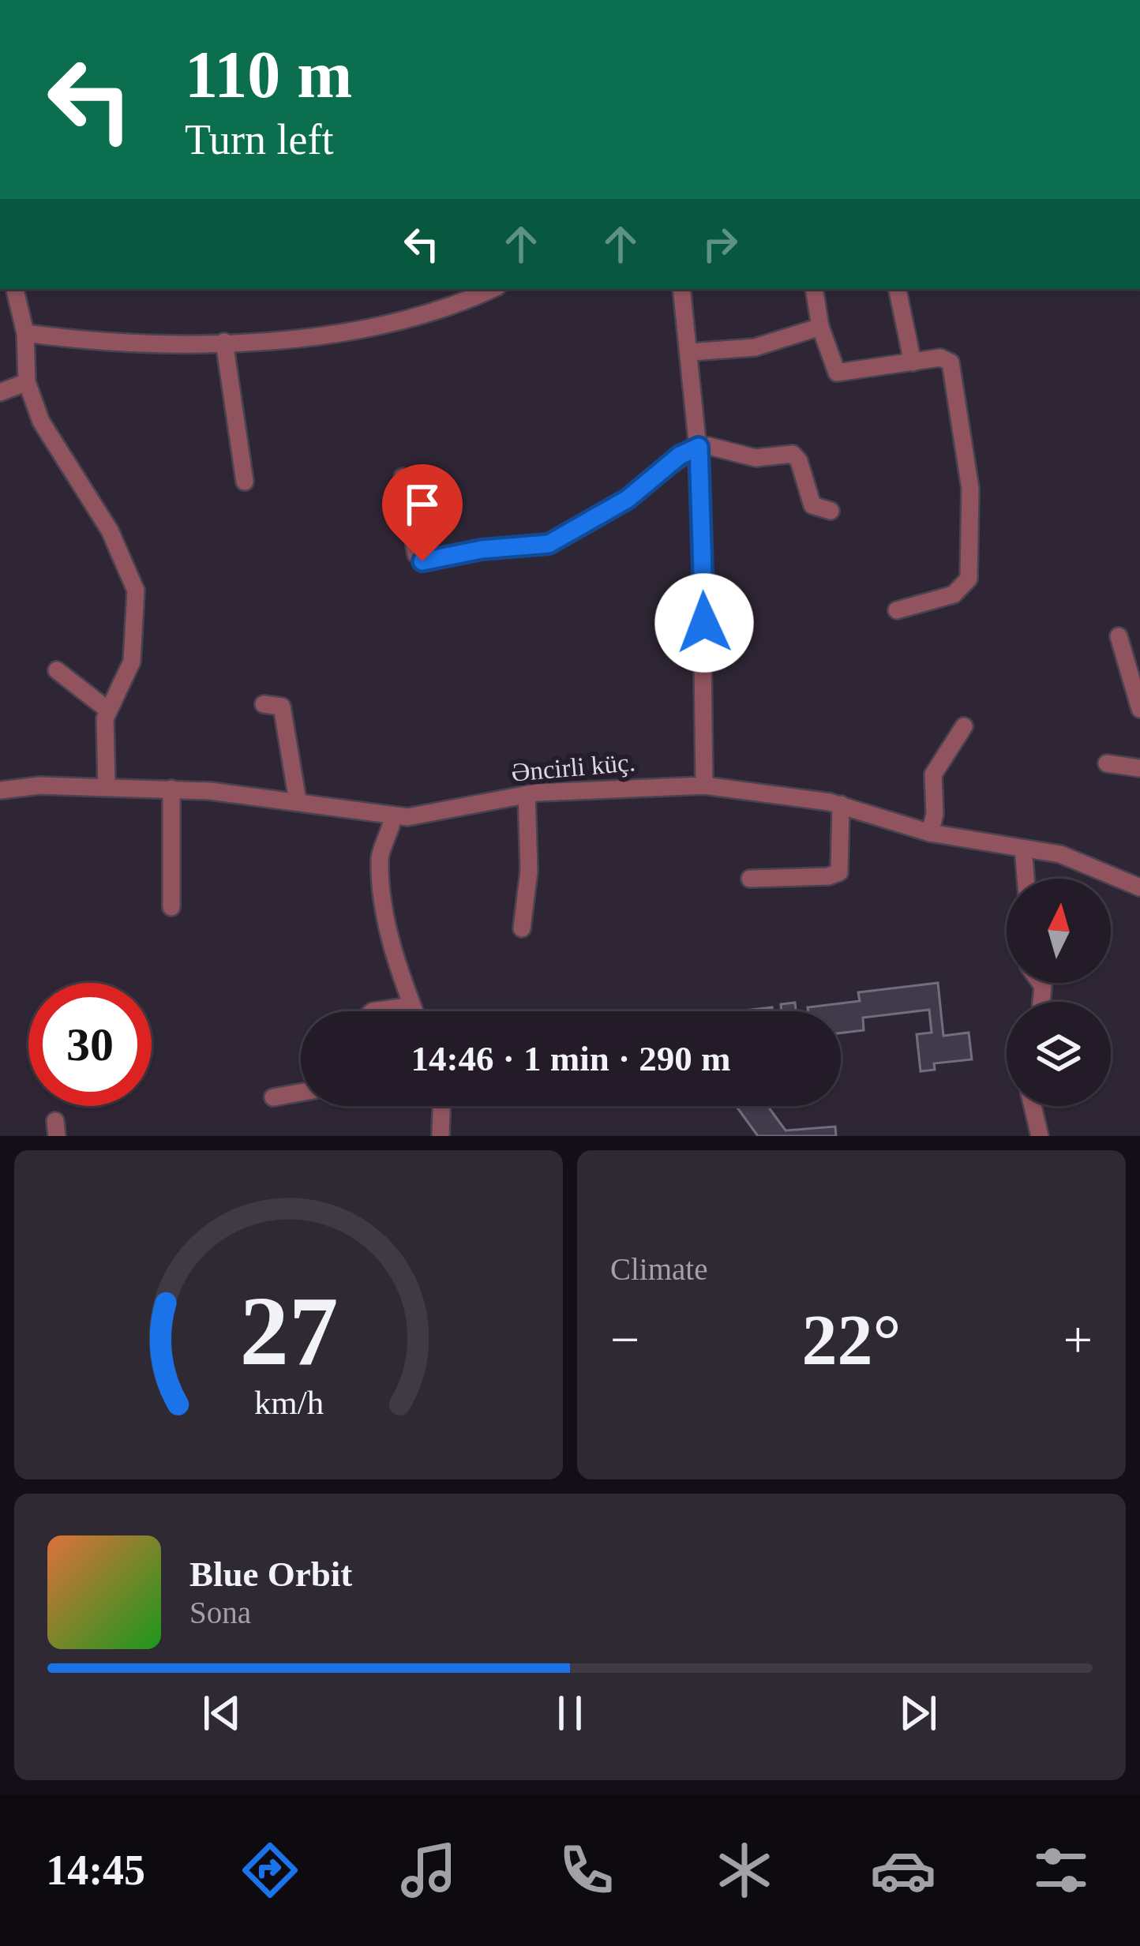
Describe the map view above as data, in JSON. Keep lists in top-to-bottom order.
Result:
{
  "streets": {
    "street": ["Əncirli küç."]
  },
  "north": "top",
  "page": {
    "turn": ["110 m", "Turn left"],
    "limit": "30",
    "trip": "14:46 · 1 min · 290 m",
    "tile": "Climate",
    "heat": ["−", "22°", "+"],
    "song": ["Blue Orbit", "Sona"],
    "tabs": "14:45",
    "gauge": ["27", "km/h"]
  }
}
